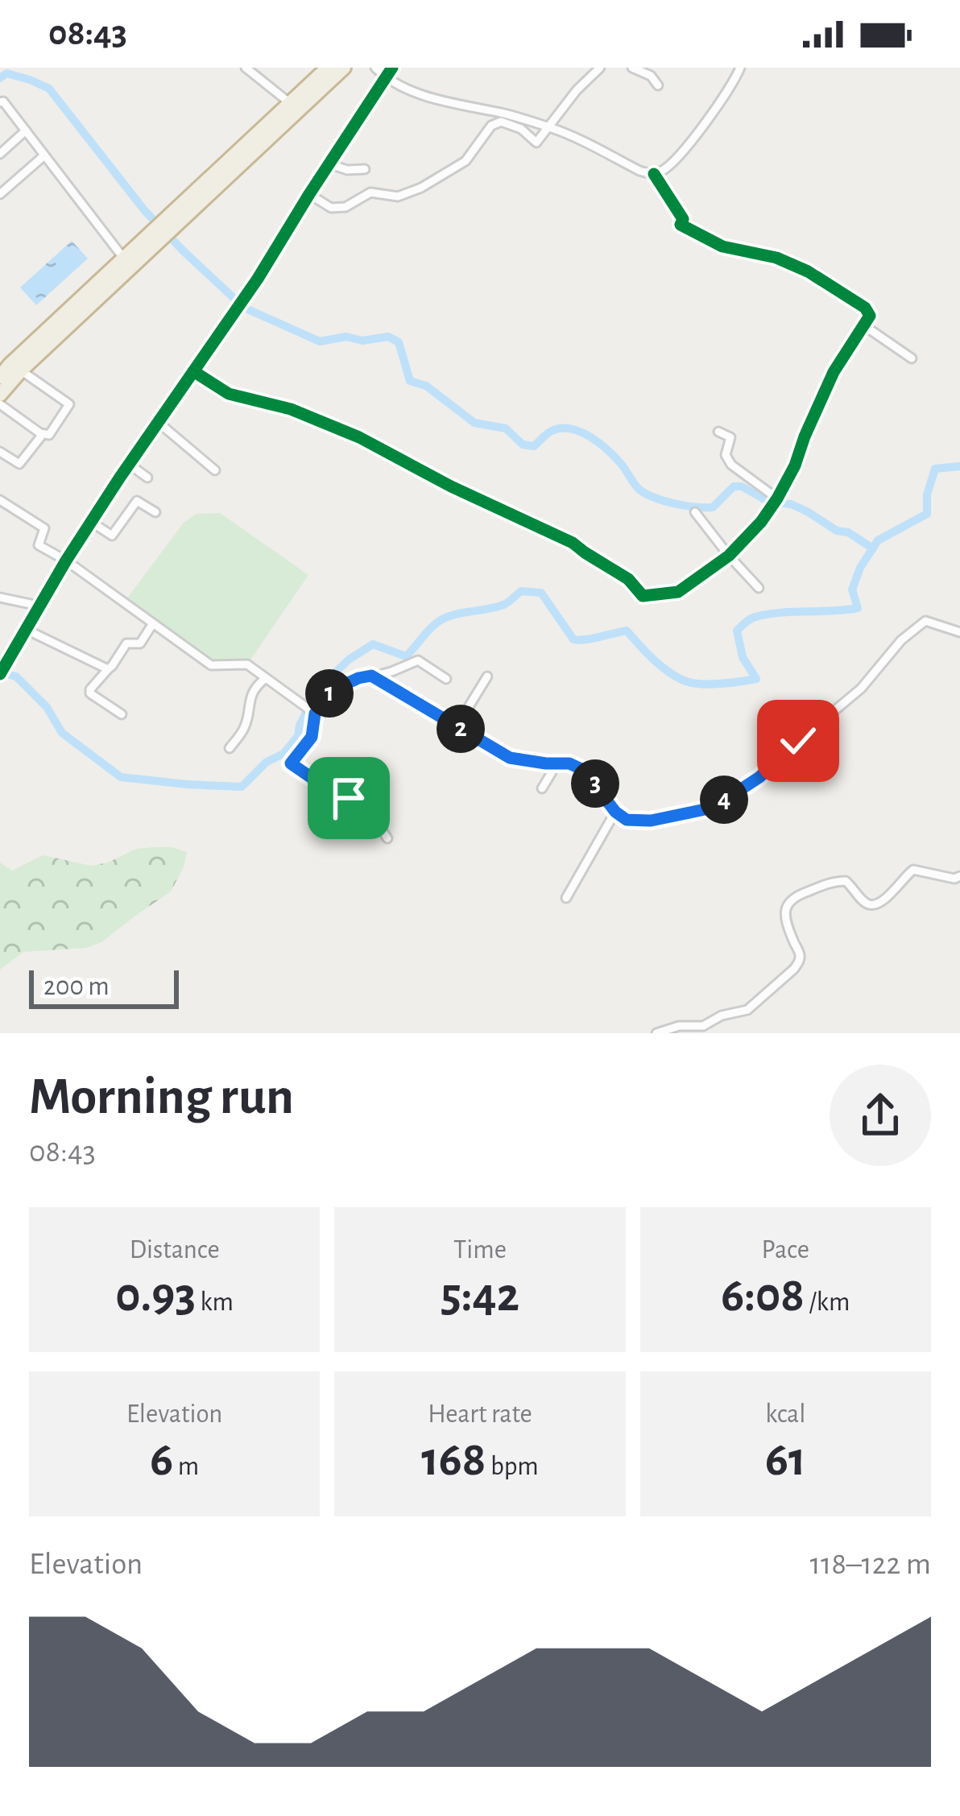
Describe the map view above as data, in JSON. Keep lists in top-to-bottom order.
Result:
{
  "scale_bar": "200 m",
  "page": {
    "status": "08:43",
    "pins": [
      "1",
      "2",
      "3",
      "4"
    ],
    "scale": "200 m",
    "heading": ["Morning run", "08:43"],
    "stats": [
      ["Distance", "0.93 km"],
      ["Time", "5:42"],
      ["Pace", "6:08 /km"],
      ["Elevation", "6 m"],
      ["Heart rate", "168 bpm"],
      ["kcal", "61"]
    ],
    "chart": ["Elevation", "118–122 m"]
  }
}
